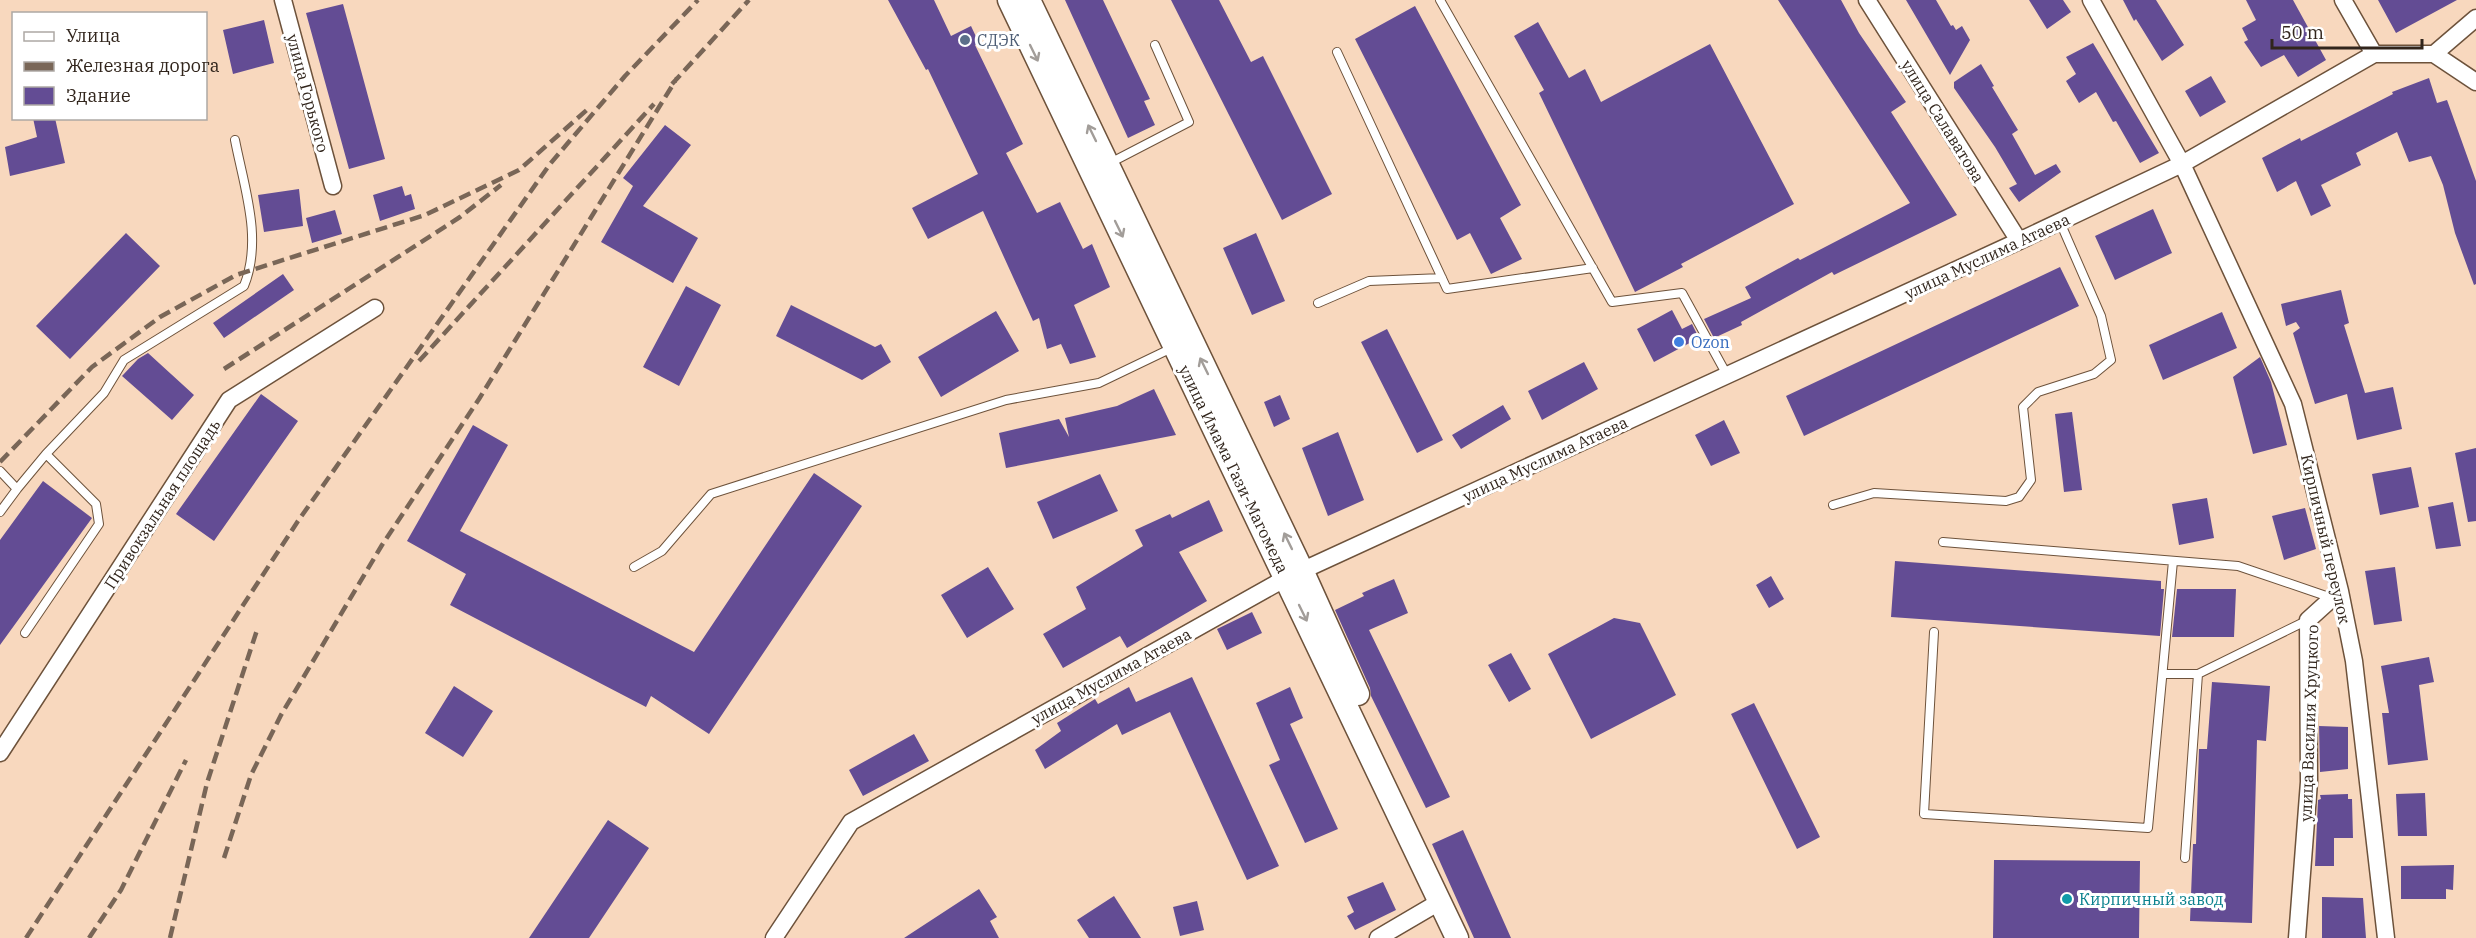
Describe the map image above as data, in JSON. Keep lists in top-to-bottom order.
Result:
{
  "streets": {
    "main road": ["улица Имама Гази-Магомеда"],
    "street": [
      "улица Горького",
      "улица Салаватова",
      "улица Муслима Атаева",
      "Привокзальная площадь",
      "Кирпичный переулок",
      "улица Василия Хруцкого"
    ]
  },
  "crossings": [
    ["улица Салаватова", "улица Муслима Атаева"],
    ["улица Муслима Атаева", "улица Имама Гази-Магомеда"],
    ["улица Муслима Атаева", "Кирпичный переулок"],
    ["Кирпичный переулок", "улица Василия Хруцкого"]
  ],
  "places": ["СДЭК", "Ozon", "Кирпичный завод"],
  "legend": ["Улица", "Железная дорога", "Здание"],
  "scale_bar": "50 m"
}
